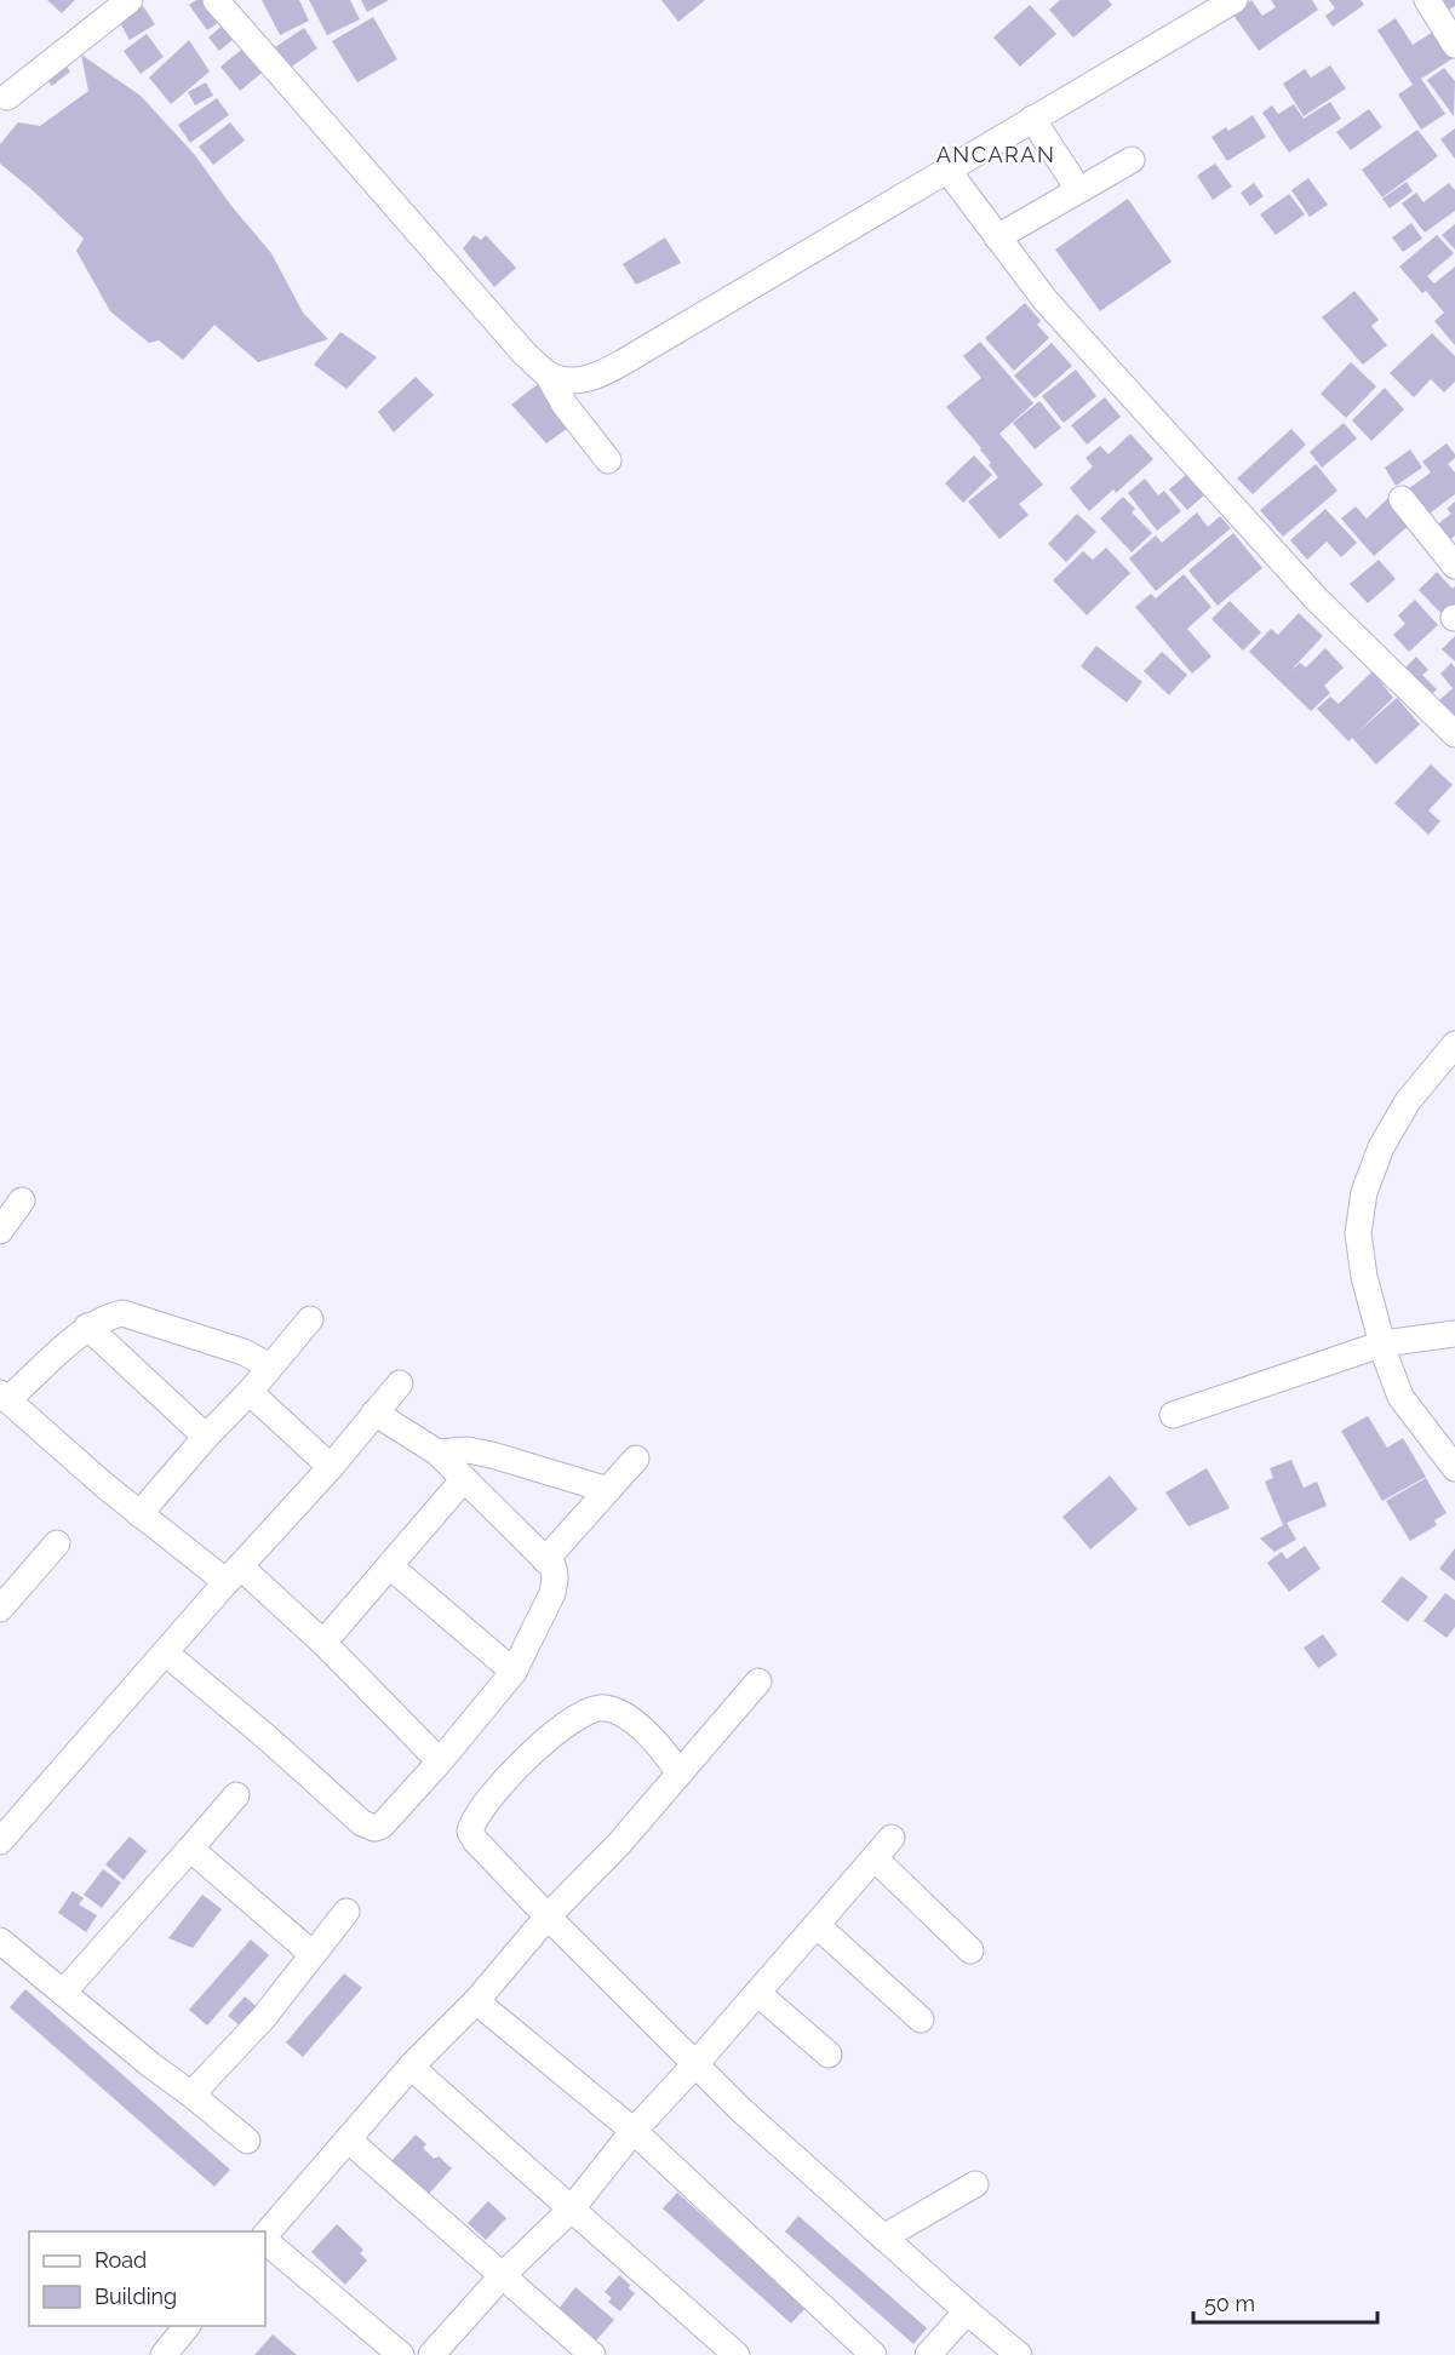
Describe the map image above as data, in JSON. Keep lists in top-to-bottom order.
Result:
{
  "districts": ["ANCARAN"],
  "legend": ["Road", "Building"],
  "scale_bar": "50 m"
}
